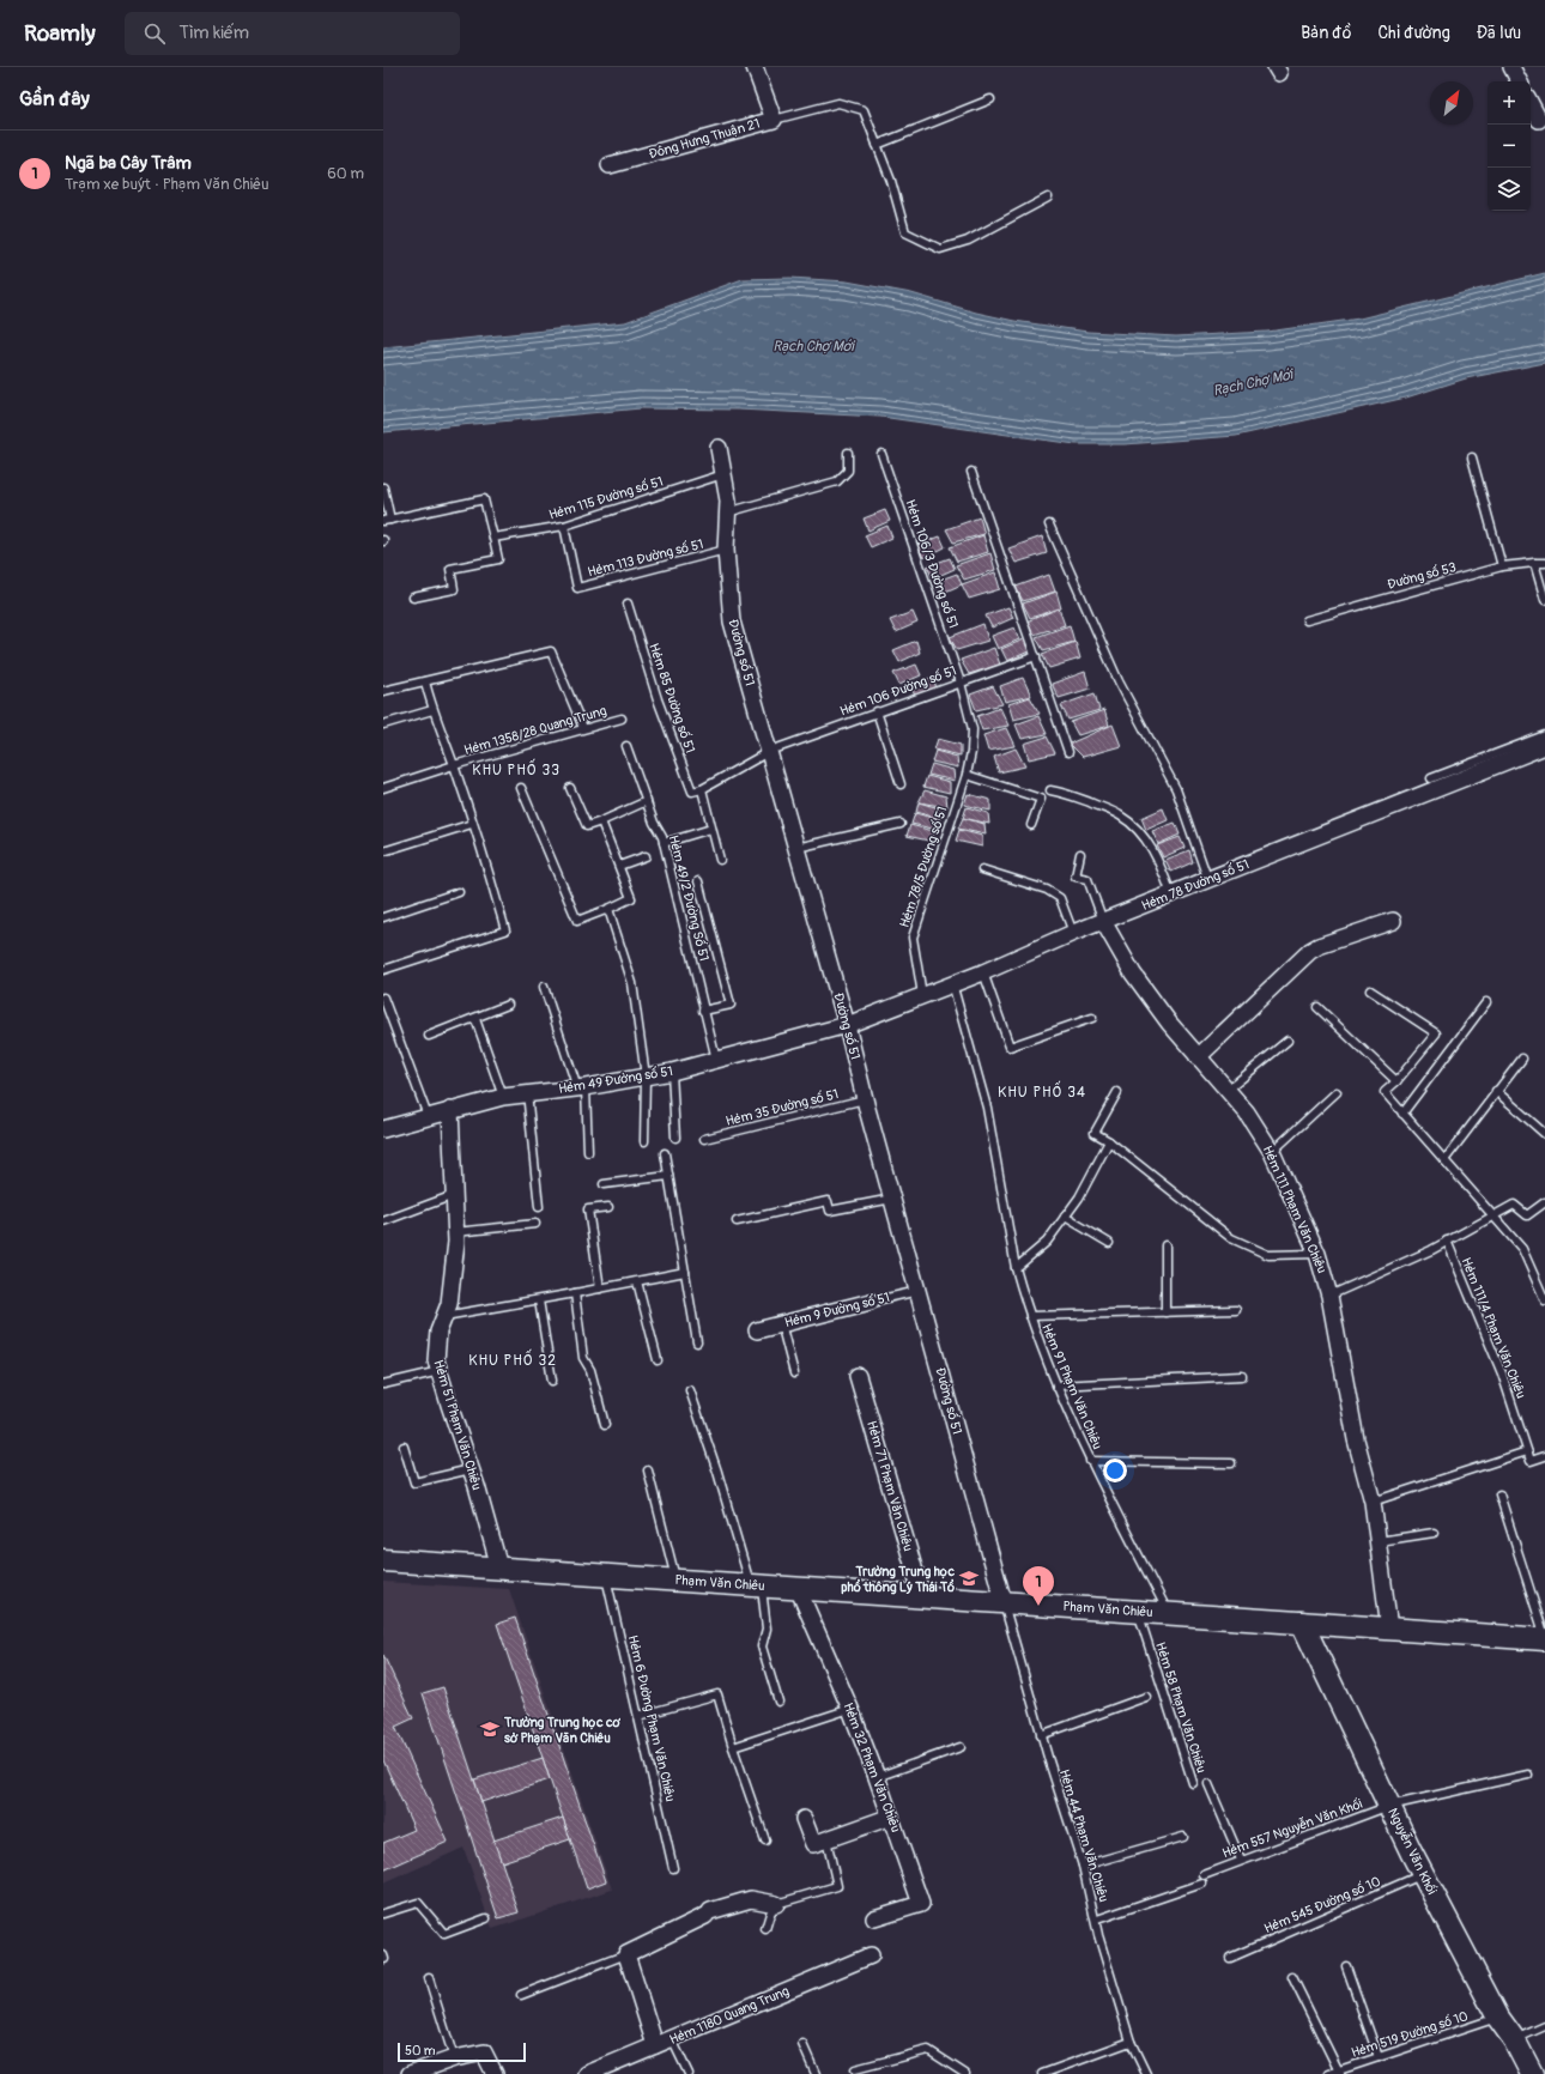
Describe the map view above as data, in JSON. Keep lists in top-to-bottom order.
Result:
{
  "streets": {
    "main road": ["Phạm Văn Chiêu", "Nguyễn Văn Khối"],
    "street": [
      "Đông Hưng Thuận 21",
      "Đường số 51",
      "Hẻm 78 Đường số 51",
      "Hẻm 49 Đường số 51",
      "Hẻm 111 Phạm Văn Chiêu",
      "Hẻm 9 Đường số 51",
      "Hẻm 51 Phạm Văn Chiêu",
      "Hẻm 71 Phạm Văn Chiêu",
      "Hẻm 32 Phạm Văn Chiêu",
      "Hẻm 1180 Quang Trung"
    ],
    "lane": [
      "Hẻm 115 Đường số 51",
      "Hẻm 113 Đường số 51",
      "Hẻm 106/3 Đường số 51",
      "Đường số 53",
      "Hẻm 106 Đường số 51",
      "Hẻm 85 Đường số 51",
      "Hẻm 1358/28 Quang Trung",
      "Hẻm 78/5 Đường số 51",
      "Hẻm 49/2 Đường Số 51",
      "Hẻm 35 Đường số 51",
      "Hẻm 111/4 Phạm Văn Chiêu",
      "Hẻm 91 Phạm Văn Chiêu",
      "Hẻm 58 Phạm Văn Chiêu",
      "Hẻm 6 Đường Phạm Văn Chiêu",
      "Hẻm 557 Nguyễn Văn Khối",
      "Hẻm 44 Phạm Văn Chiêu",
      "Hẻm 545 Đường số 10",
      "Hẻm 519 Đường số 10"
    ]
  },
  "crossings": [
    ["Hẻm 115 Đường số 51", "Hẻm 113 Đường số 51"],
    ["Hẻm 115 Đường số 51", "Đường số 51"],
    ["Hẻm 113 Đường số 51", "Đường số 51"],
    ["Hẻm 106/3 Đường số 51", "Hẻm 106 Đường số 51"],
    ["Hẻm 106/3 Đường số 51", "Hẻm 78/5 Đường số 51"],
    ["Đường số 51", "Hẻm 106 Đường số 51"],
    ["Đường số 51", "Hẻm 78 Đường số 51"],
    ["Đường số 51", "Hẻm 49 Đường số 51"],
    ["Đường số 51", "Hẻm 35 Đường số 51"],
    ["Đường số 51", "Hẻm 9 Đường số 51"],
    ["Đường số 51", "Phạm Văn Chiêu"],
    ["Đường số 51", "Hẻm 44 Phạm Văn Chiêu"],
    ["Hẻm 106 Đường số 51", "Hẻm 78/5 Đường số 51"],
    ["Hẻm 78/5 Đường số 51", "Hẻm 78 Đường số 51"],
    ["Hẻm 78 Đường số 51", "Hẻm 49 Đường số 51"],
    ["Hẻm 78 Đường số 51", "Hẻm 111 Phạm Văn Chiêu"],
    ["Hẻm 78 Đường số 51", "Hẻm 91 Phạm Văn Chiêu"],
    ["Hẻm 49/2 Đường Số 51", "Hẻm 49 Đường số 51"],
    ["Hẻm 49 Đường số 51", "Hẻm 51 Phạm Văn Chiêu"],
    ["Hẻm 111 Phạm Văn Chiêu", "Phạm Văn Chiêu"],
    ["Hẻm 91 Phạm Văn Chiêu", "Phạm Văn Chiêu"],
    ["Hẻm 51 Phạm Văn Chiêu", "Phạm Văn Chiêu"],
    ["Hẻm 71 Phạm Văn Chiêu", "Phạm Văn Chiêu"],
    ["Phạm Văn Chiêu", "Hẻm 58 Phạm Văn Chiêu"],
    ["Phạm Văn Chiêu", "Hẻm 6 Đường Phạm Văn Chiêu"],
    ["Phạm Văn Chiêu", "Hẻm 32 Phạm Văn Chiêu"],
    ["Phạm Văn Chiêu", "Hẻm 44 Phạm Văn Chiêu"],
    ["Phạm Văn Chiêu", "Nguyễn Văn Khối"],
    ["Hẻm 557 Nguyễn Văn Khối", "Nguyễn Văn Khối"],
    ["Nguyễn Văn Khối", "Hẻm 545 Đường số 10"],
    ["Nguyễn Văn Khối", "Hẻm 519 Đường số 10"]
  ],
  "districts": ["KHU PHỐ 33", "KHU PHỐ 34", "KHU PHỐ 32"],
  "water": ["Rạch Chợ Mới"],
  "places": {
    "school or university": ["Trường Trung học phổ thông Lý Thái Tổ", "Trường Trung học cơ sở Phạm Văn Chiêu"]
  },
  "scale_bar": "50 m",
  "north": "top right",
  "page": {
    "header": "Roamly",
    "search": "Tìm kiếm",
    "nav": ["Bản đồ", "Chỉ đường", "Đã lưu"],
    "heading": "Gần đây",
    "map_buttons": ["+", "−"],
    "list": [
      {
        "mark": "1",
        "name": "Ngã ba Cây Trâm",
        "note": "Trạm xe buýt · Phạm Văn Chiêu",
        "value": "60 m"
      }
    ],
    "pins": "1",
    "scale": "50 m"
  }
}
